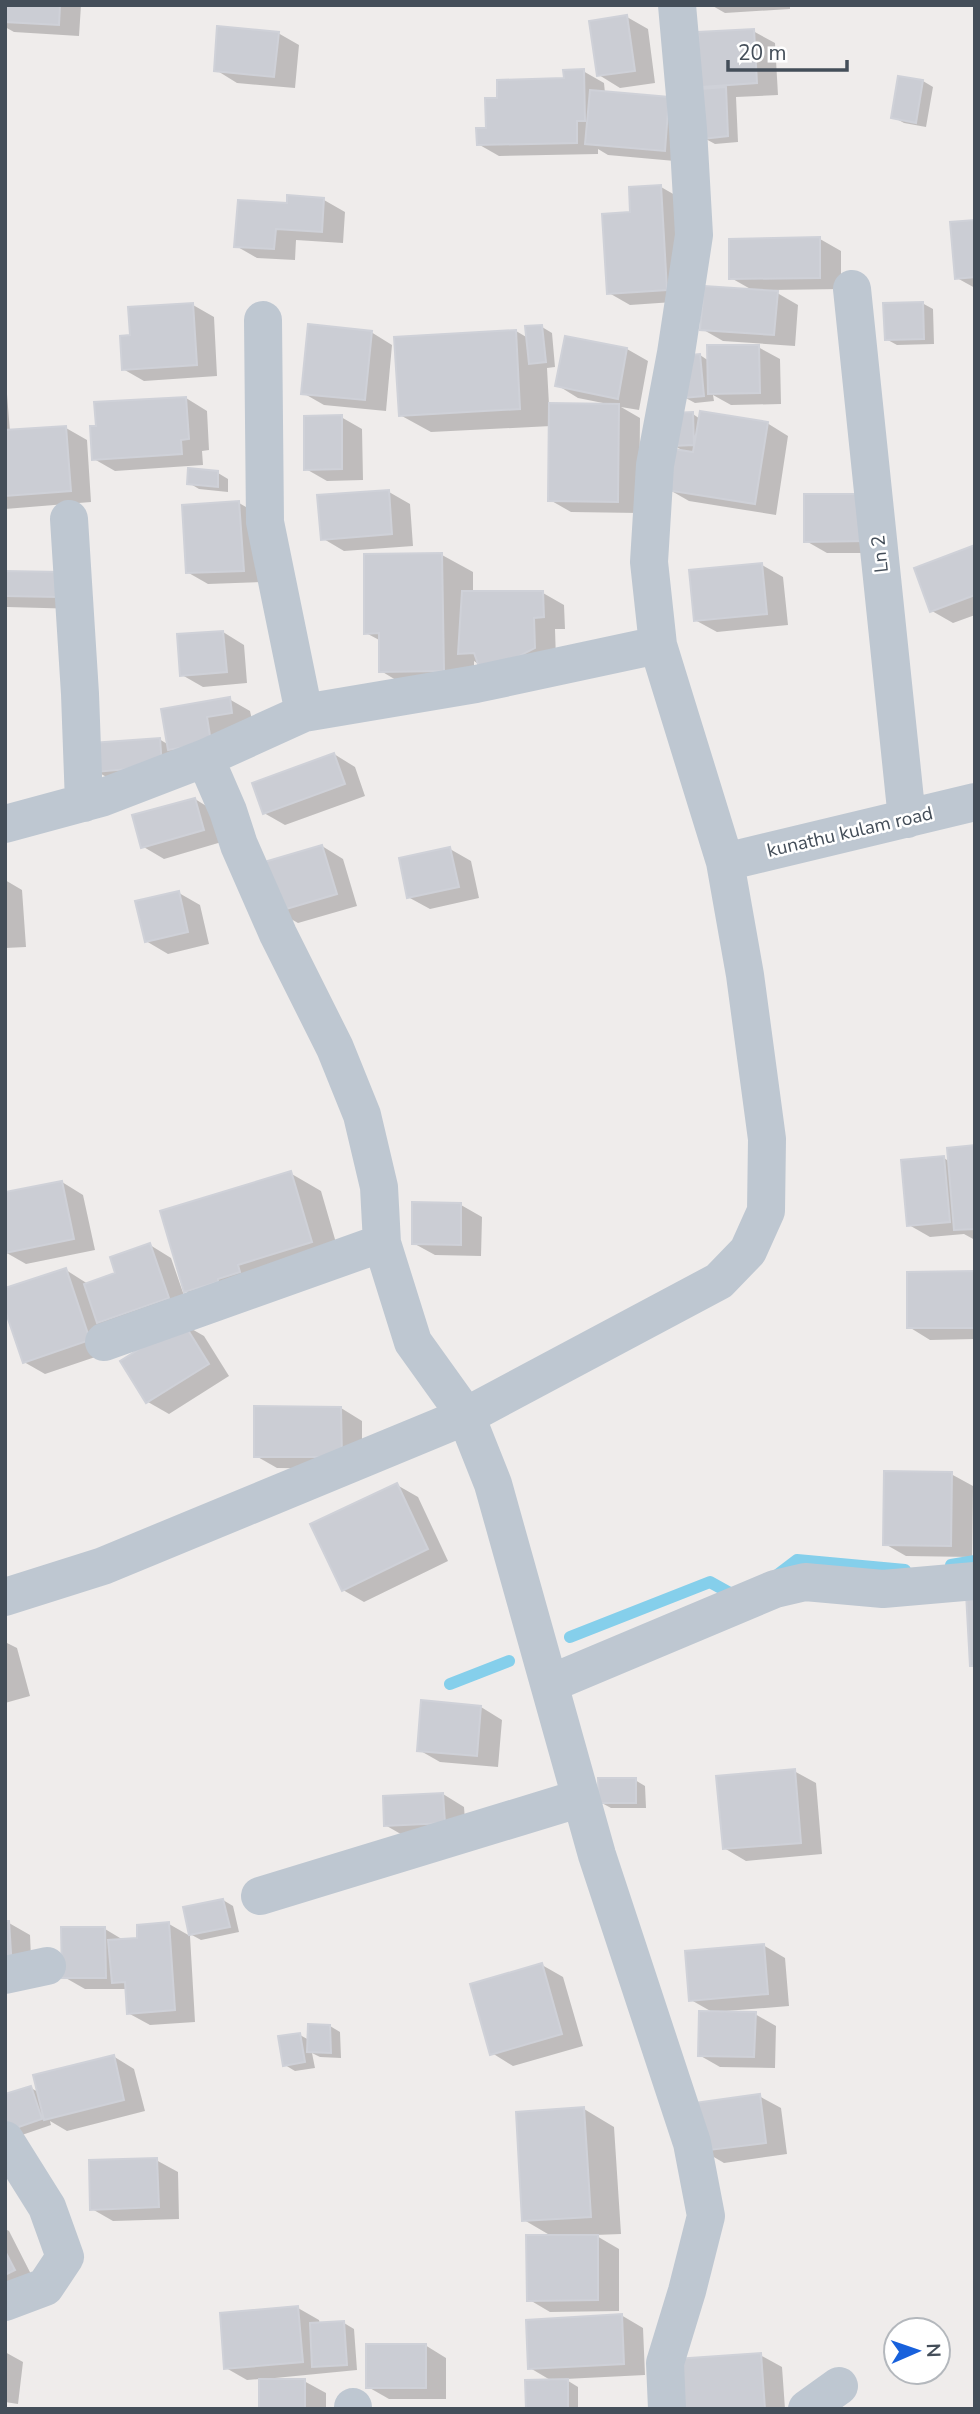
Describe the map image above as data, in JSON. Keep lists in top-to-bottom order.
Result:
{
  "streets": {
    "street": ["Ln 2", "kunathu kulam road"]
  },
  "crossings": [
    ["Ln 2", "kunathu kulam road"]
  ],
  "scale_bar": "20 m",
  "north": "right"
}
